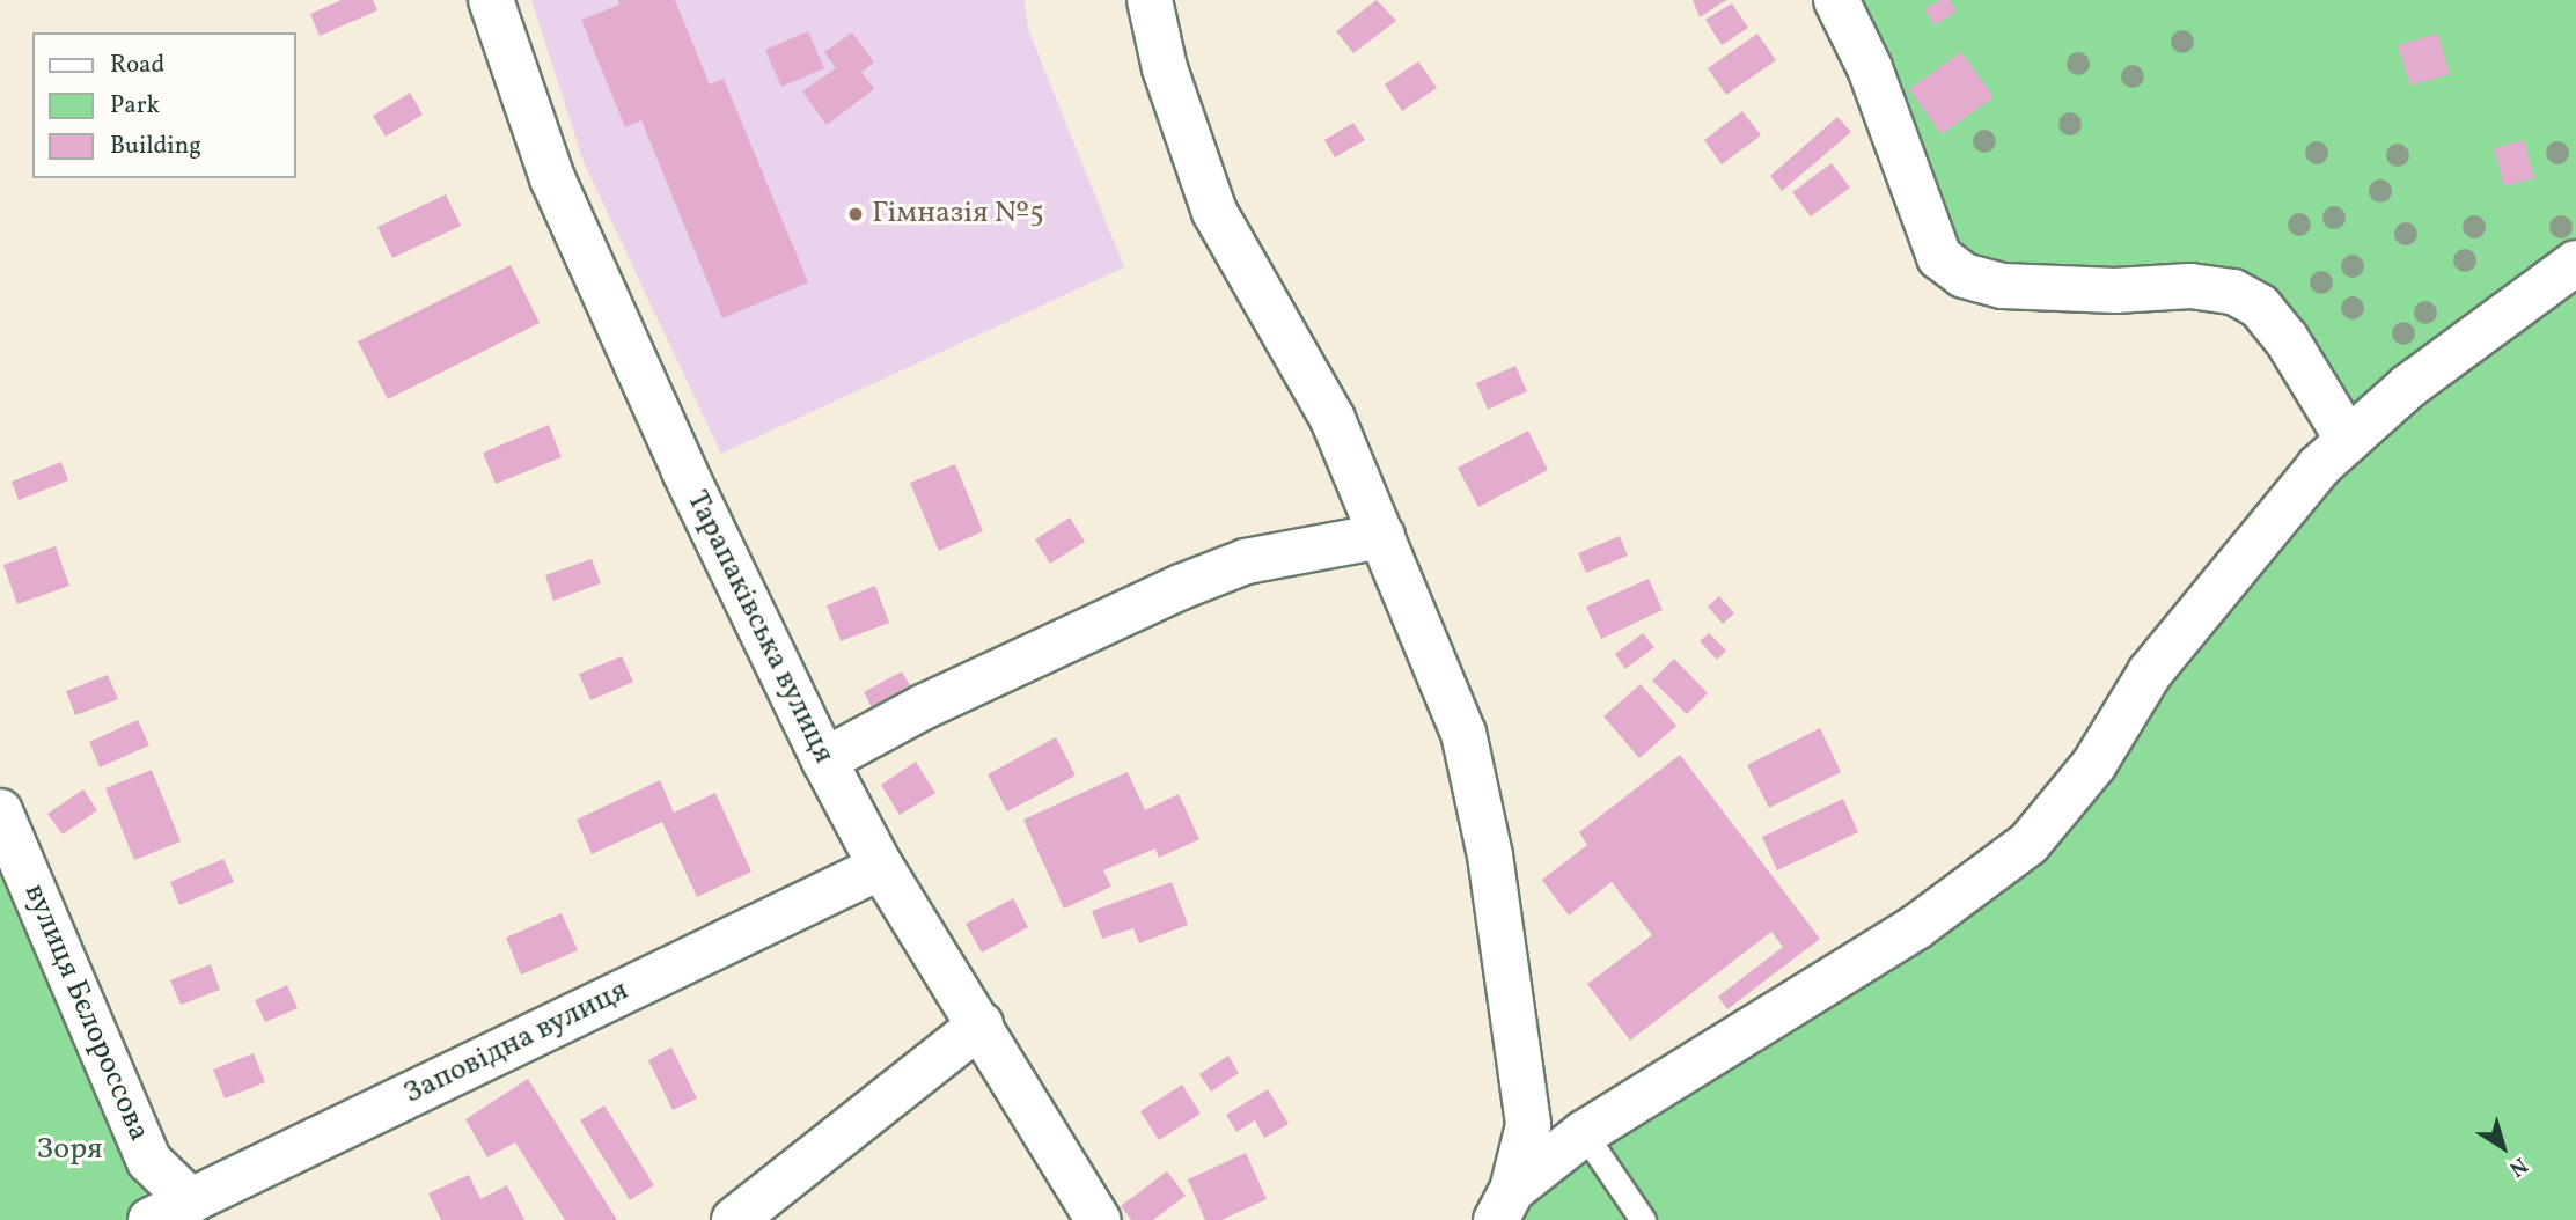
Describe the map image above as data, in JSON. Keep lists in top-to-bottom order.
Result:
{
  "streets": {
    "street": ["Тарапаківська вулиця", "вулиця Бєлороссова", "Заповідна вулиця"]
  },
  "crossings": [
    ["Тарапаківська вулиця", "Заповідна вулиця"],
    ["вулиця Бєлороссова", "Заповідна вулиця"]
  ],
  "parks": ["Зоря"],
  "places": ["Гімназія №5"],
  "legend": ["Road", "Park", "Building"],
  "north": "bottom right"
}
